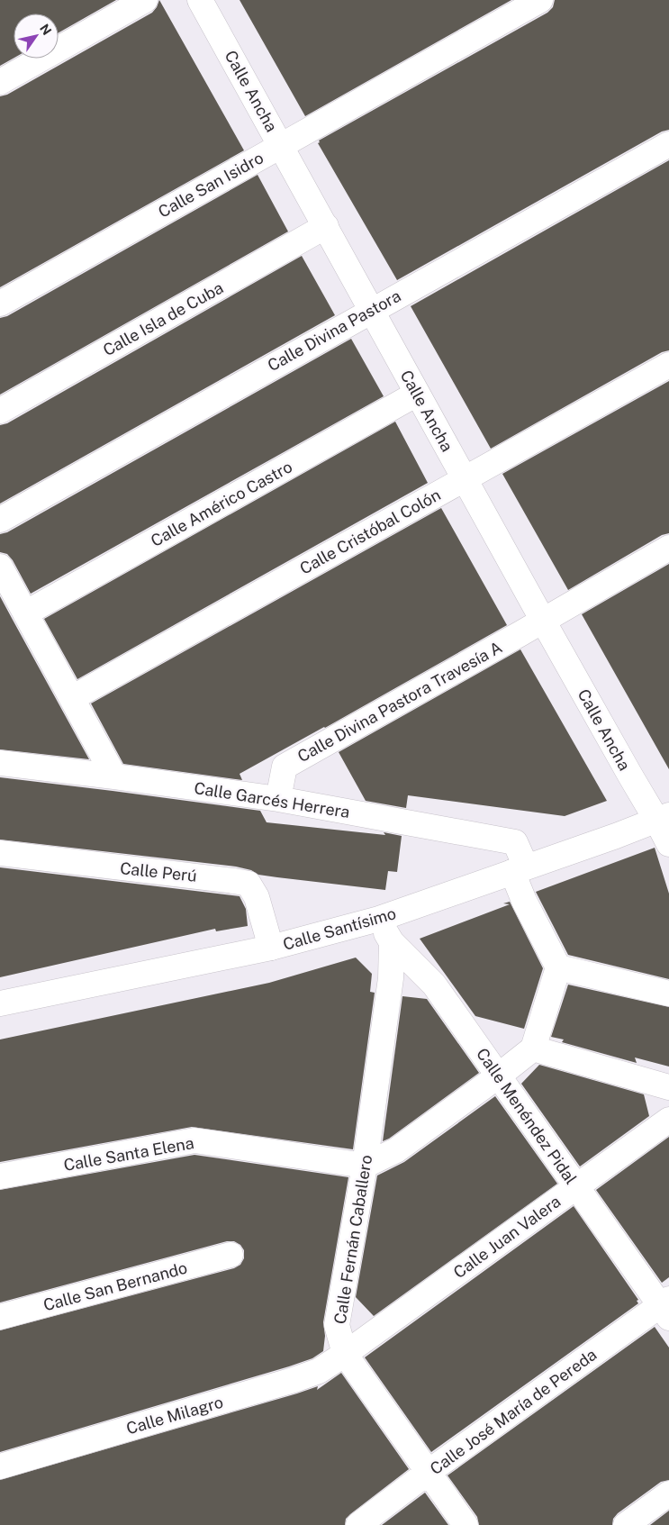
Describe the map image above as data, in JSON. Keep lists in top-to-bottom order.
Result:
{
  "streets": {
    "street": [
      "Calle Ancha",
      "Calle San Isidro",
      "Calle Isla de Cuba",
      "Calle Divina Pastora",
      "Calle Américo Castro",
      "Calle Cristóbal Colón",
      "Calle Divina Pastora Travesía A",
      "Calle Garcés Herrera",
      "Calle Perú",
      "Calle Santísimo",
      "Calle Menéndez Pidal",
      "Calle Santa Elena",
      "Calle Juan Valera",
      "Calle Fernán Caballero",
      "Calle San Bernando",
      "Calle José María de Pereda",
      "Calle Milagro"
    ]
  },
  "crossings": [
    ["Calle Ancha", "Calle San Isidro"],
    ["Calle Ancha", "Calle Isla de Cuba"],
    ["Calle Ancha", "Calle Divina Pastora"],
    ["Calle Ancha", "Calle Américo Castro"],
    ["Calle Ancha", "Calle Cristóbal Colón"],
    ["Calle Ancha", "Calle Divina Pastora Travesía A"],
    ["Calle Ancha", "Calle Santísimo"],
    ["Calle Divina Pastora Travesía A", "Calle Garcés Herrera"],
    ["Calle Garcés Herrera", "Calle Santísimo"],
    ["Calle Perú", "Calle Santísimo"],
    ["Calle Santísimo", "Calle Menéndez Pidal"],
    ["Calle Menéndez Pidal", "Calle Juan Valera"],
    ["Calle Menéndez Pidal", "Calle Fernán Caballero"],
    ["Calle Menéndez Pidal", "Calle José María de Pereda"],
    ["Calle Santa Elena", "Calle Fernán Caballero"],
    ["Calle Juan Valera", "Calle Fernán Caballero"],
    ["Calle Juan Valera", "Calle Milagro"],
    ["Calle Fernán Caballero", "Calle José María de Pereda"],
    ["Calle Fernán Caballero", "Calle Milagro"]
  ],
  "north": "top right"
}
